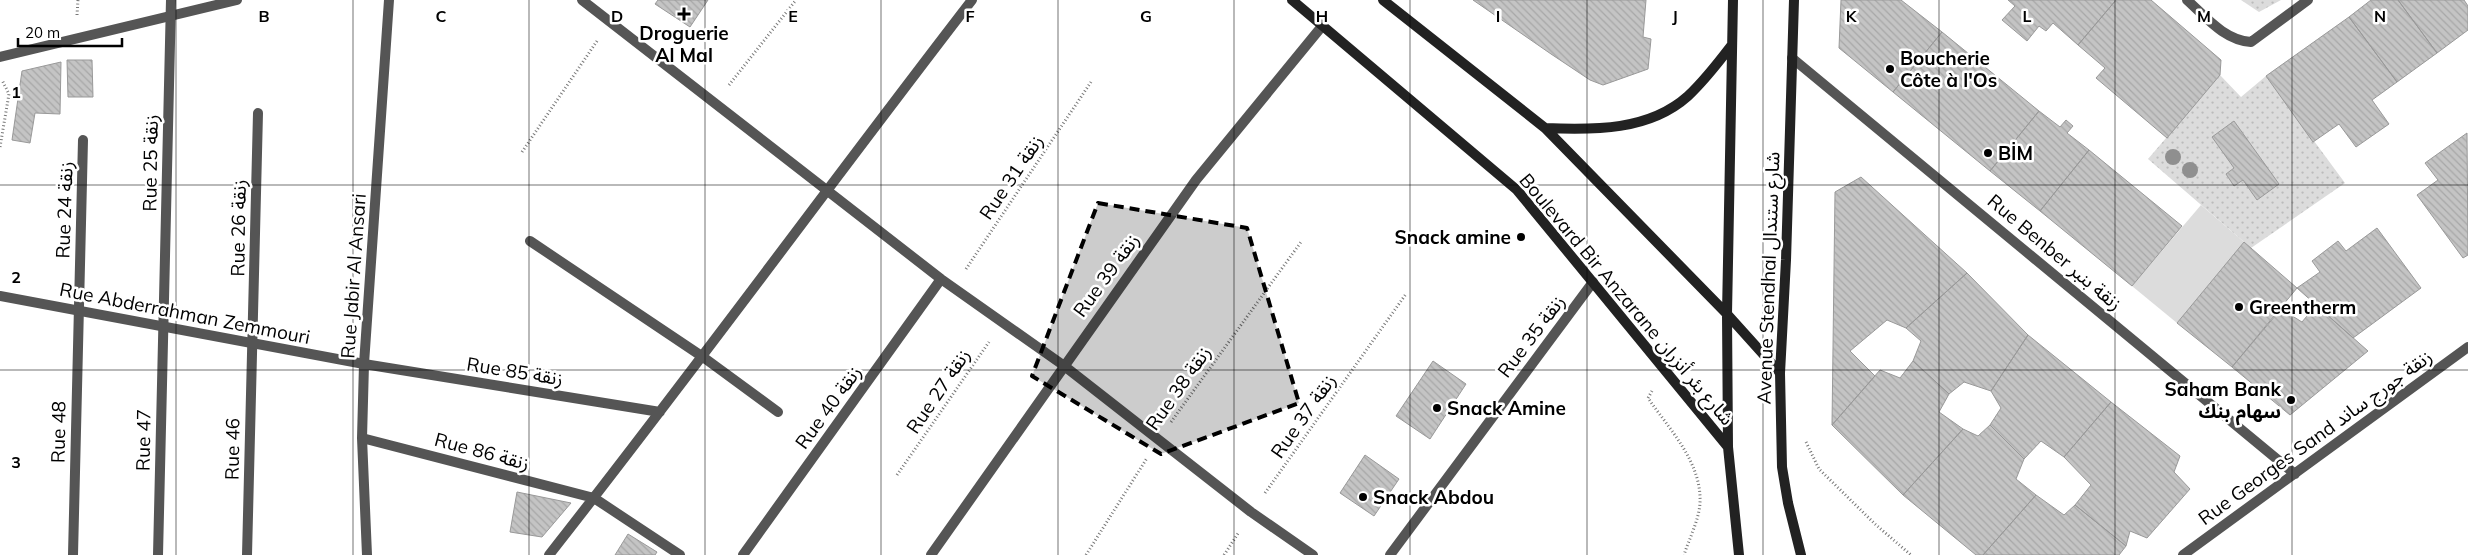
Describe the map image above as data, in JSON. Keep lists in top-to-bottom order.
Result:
{
  "streets": {
    "main road": ["Avenue Stendhal شارع ستندال", "Boulevard Bir Anzarane شارع بئر أنزران"],
    "street": [
      "Rue 25 زنقة",
      "Rue 24 زنقة",
      "Rue 26 زنقة",
      "Rue Benber زنقة بنبر",
      "Rue 39 زنقة",
      "Rue Jabir Al Ansari",
      "Rue Abderrahman Zemmouri",
      "Rue 35 زنقة",
      "Rue 85 زنقة",
      "Rue 40 زنقة",
      "Rue 48",
      "Rue Georges Sand زنقة جورج ساند",
      "Rue 47",
      "Rue 46",
      "Rue 86 زنقة"
    ],
    "path": [
      "Rue 31 زنقة",
      "Rue 38 زنقة",
      "Rue 27 زنقة",
      "Rue 37 زنقة"
    ]
  },
  "crossings": [
    ["Rue 25 زنقة", "Rue Abderrahman Zemmouri"],
    ["Rue 25 زنقة", "Rue 47"],
    ["Rue 24 زنقة", "Rue Abderrahman Zemmouri"],
    ["Rue 24 زنقة", "Rue 48"],
    ["Rue 26 زنقة", "Rue Abderrahman Zemmouri"],
    ["Rue 26 زنقة", "Rue 46"],
    ["Rue Benber زنقة بنبر", "Avenue Stendhal شارع ستندال"],
    ["Rue Benber زنقة بنبر", "Rue Georges Sand زنقة جورج ساند"],
    ["Rue 39 زنقة", "Boulevard Bir Anzarane شارع بئر أنزران"],
    ["Rue Jabir Al Ansari", "Rue Abderrahman Zemmouri"],
    ["Rue Jabir Al Ansari", "Rue 85 زنقة"],
    ["Rue Jabir Al Ansari", "Rue 86 زنقة"],
    ["Avenue Stendhal شارع ستندال", "Boulevard Bir Anzarane شارع بئر أنزران"],
    ["Boulevard Bir Anzarane شارع بئر أنزران", "Rue 35 زنقة"],
    ["Rue Abderrahman Zemmouri", "Rue 85 زنقة"],
    ["Rue Abderrahman Zemmouri", "Rue 48"],
    ["Rue Abderrahman Zemmouri", "Rue 47"],
    ["Rue Abderrahman Zemmouri", "Rue 46"]
  ],
  "places": {
    "health": ["Droguerie Al Mal"],
    "other": [
      "Boucherie Côte à l'Os",
      "BİM",
      "Snack amine",
      "Greentherm",
      "Saham Bank سهام بنك",
      "Snack Amine",
      "Snack Abdou"
    ]
  },
  "scale_bar": "20 m",
  "grid": {
    "columns": [
      "B",
      "C",
      "D",
      "E",
      "F",
      "G",
      "H",
      "I",
      "J",
      "K",
      "L",
      "M",
      "N"
    ],
    "rows": ["1", "2", "3"]
  }
}
